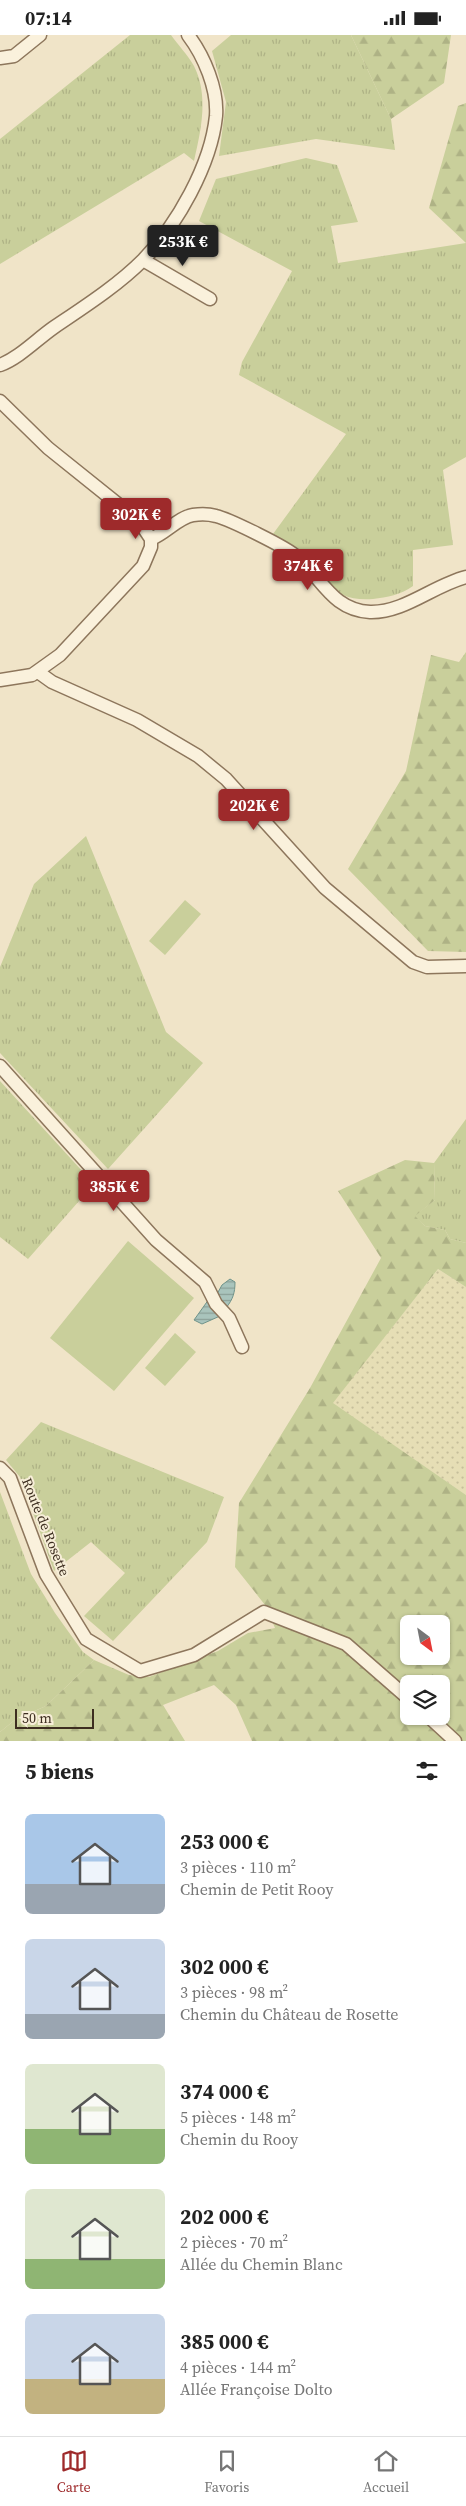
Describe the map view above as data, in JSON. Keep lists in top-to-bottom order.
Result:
{
  "streets": {
    "street": ["Route de Rosette"]
  },
  "scale_bar": "50 m",
  "north": "bottom right",
  "page": {
    "status": "07:14",
    "price": [
      "253K €",
      "302K €",
      "374K €",
      "202K €",
      "385K €"
    ],
    "scale": "50 m",
    "heading": "5 biens",
    "list": [
      {
        "name": "253 000 €",
        "note": "3 pièces · 110 m² · Chemin de Petit Rooy"
      },
      {
        "name": "302 000 €",
        "note": "3 pièces · 98 m² · Chemin du Château de Rosette"
      },
      {
        "name": "374 000 €",
        "note": "5 pièces · 148 m² · Chemin du Rooy"
      },
      {
        "name": "202 000 €",
        "note": "2 pièces · 70 m² · Allée du Chemin Blanc"
      },
      {
        "name": "385 000 €",
        "note": "4 pièces · 144 m² · Allée Françoise Dolto"
      }
    ],
    "tabs": ["Carte", "Favoris", "Accueil"]
  }
}
